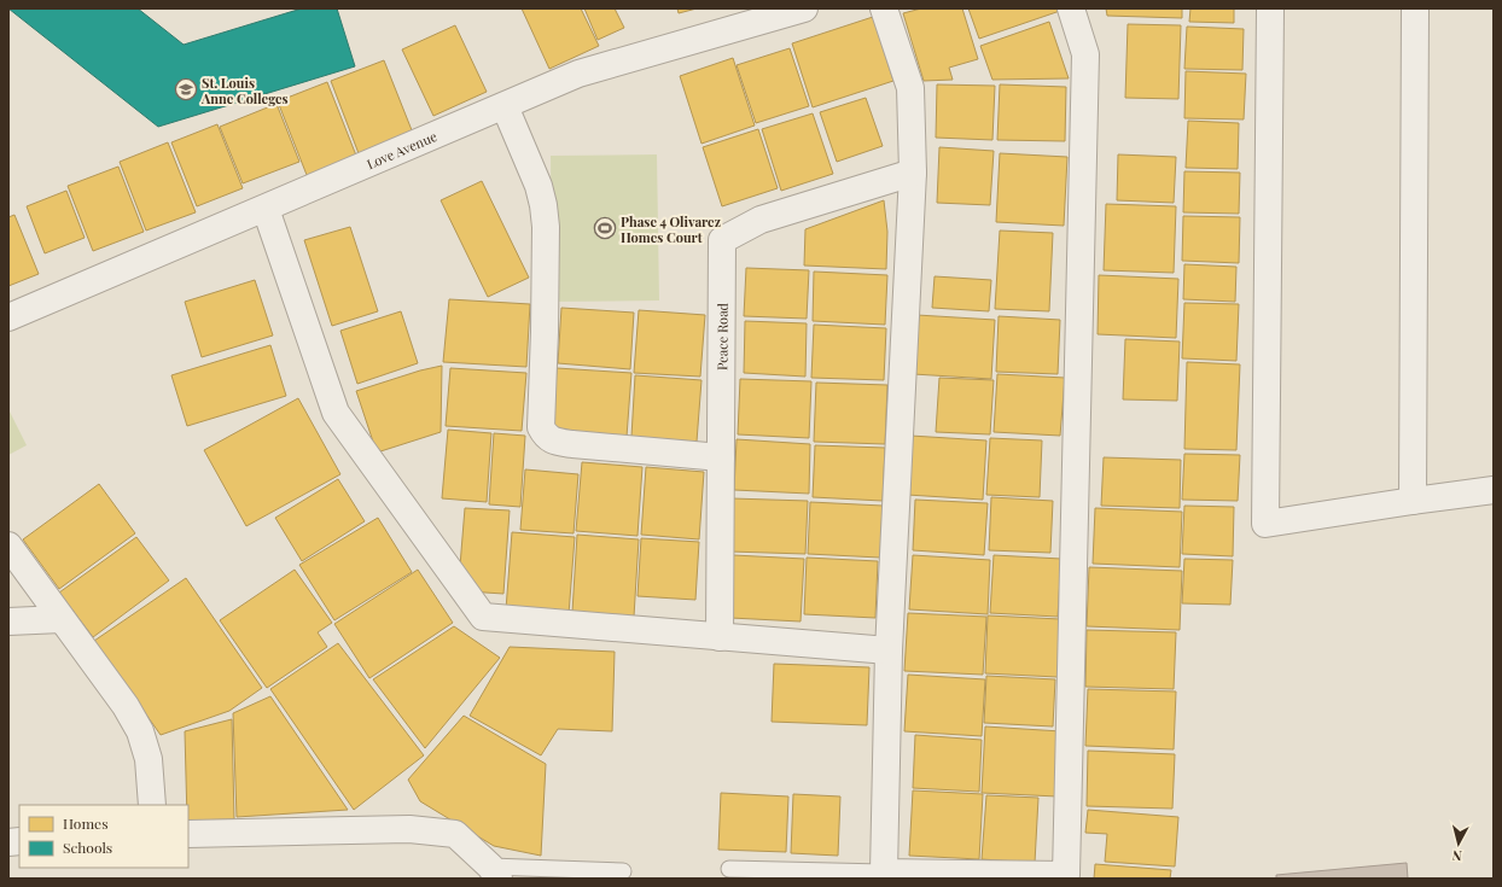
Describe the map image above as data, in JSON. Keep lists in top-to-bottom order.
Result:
{
  "streets": {
    "street": ["Love Avenue", "Peace Road"]
  },
  "places": {
    "school or university": ["St. Louis Anne Colleges"],
    "sports": ["Phase 4 Olivarez Homes Court"]
  },
  "legend": ["Homes", "Schools"],
  "north": "bottom"
}
